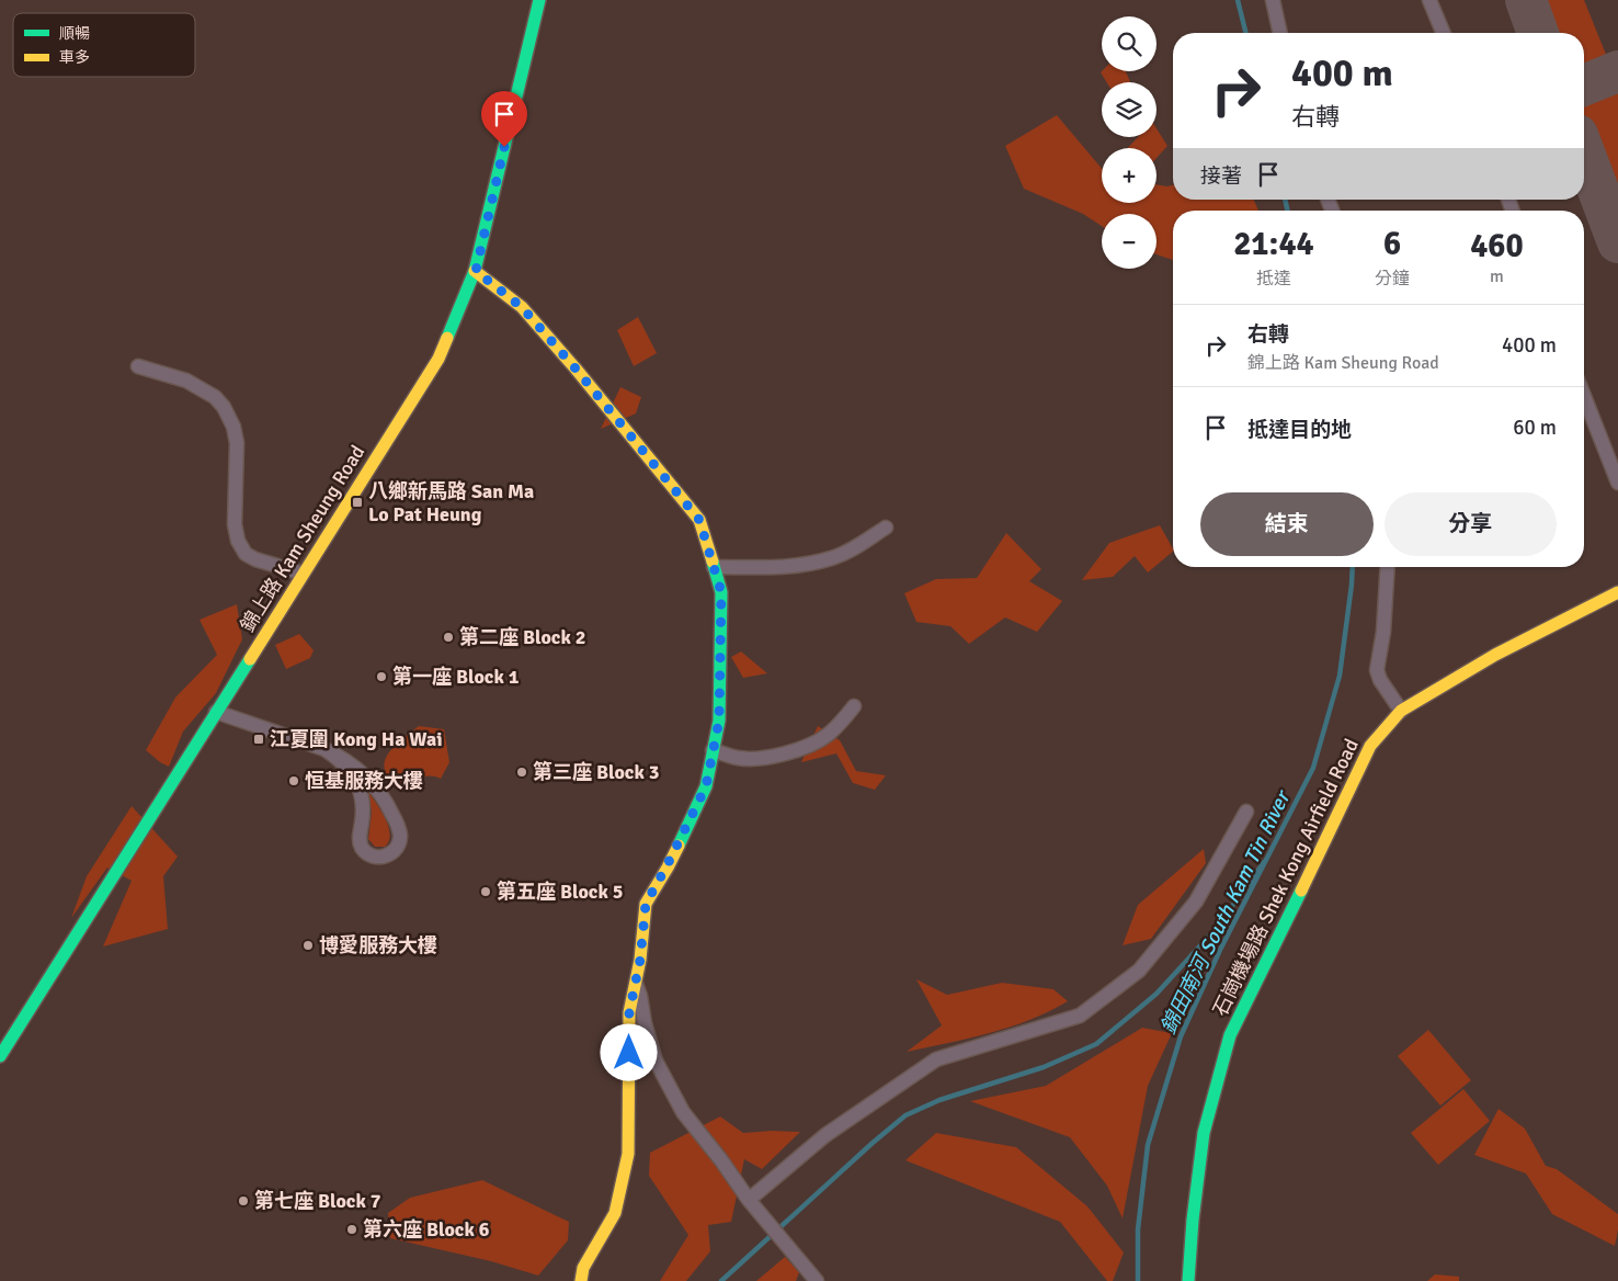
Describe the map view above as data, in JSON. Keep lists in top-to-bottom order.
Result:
{
  "streets": {
    "street": ["錦上路 Kam Sheung Road", "石崗機場路 Shek Kong Airfield Road"]
  },
  "water": ["錦田南河 South Kam Tin River"],
  "places": {
    "transit": ["八鄉新馬路 San Ma Lo Pat Heung", "江夏圍 Kong Ha Wai"],
    "other": [
      "第二座 Block 2",
      "第一座 Block 1",
      "第三座 Block 3",
      "恒基服務大樓",
      "第五座 Block 5",
      "博愛服務大樓",
      "第七座 Block 7",
      "第六座 Block 6"
    ]
  },
  "legend": ["順暢", "車多"],
  "page": {
    "map_buttons": ["+", "−"],
    "turn": ["400 m", "右轉"],
    "then": "接著",
    "eta": [
      "21:44",
      "抵達",
      "6",
      "分鐘",
      "460",
      "m"
    ],
    "list": [
      {
        "name": "右轉",
        "note": "錦上路 Kam Sheung Road",
        "value": "400 m"
      },
      {
        "name": "抵達目的地",
        "value": "60 m"
      }
    ],
    "buttons": ["結束", "分享"]
  }
}
